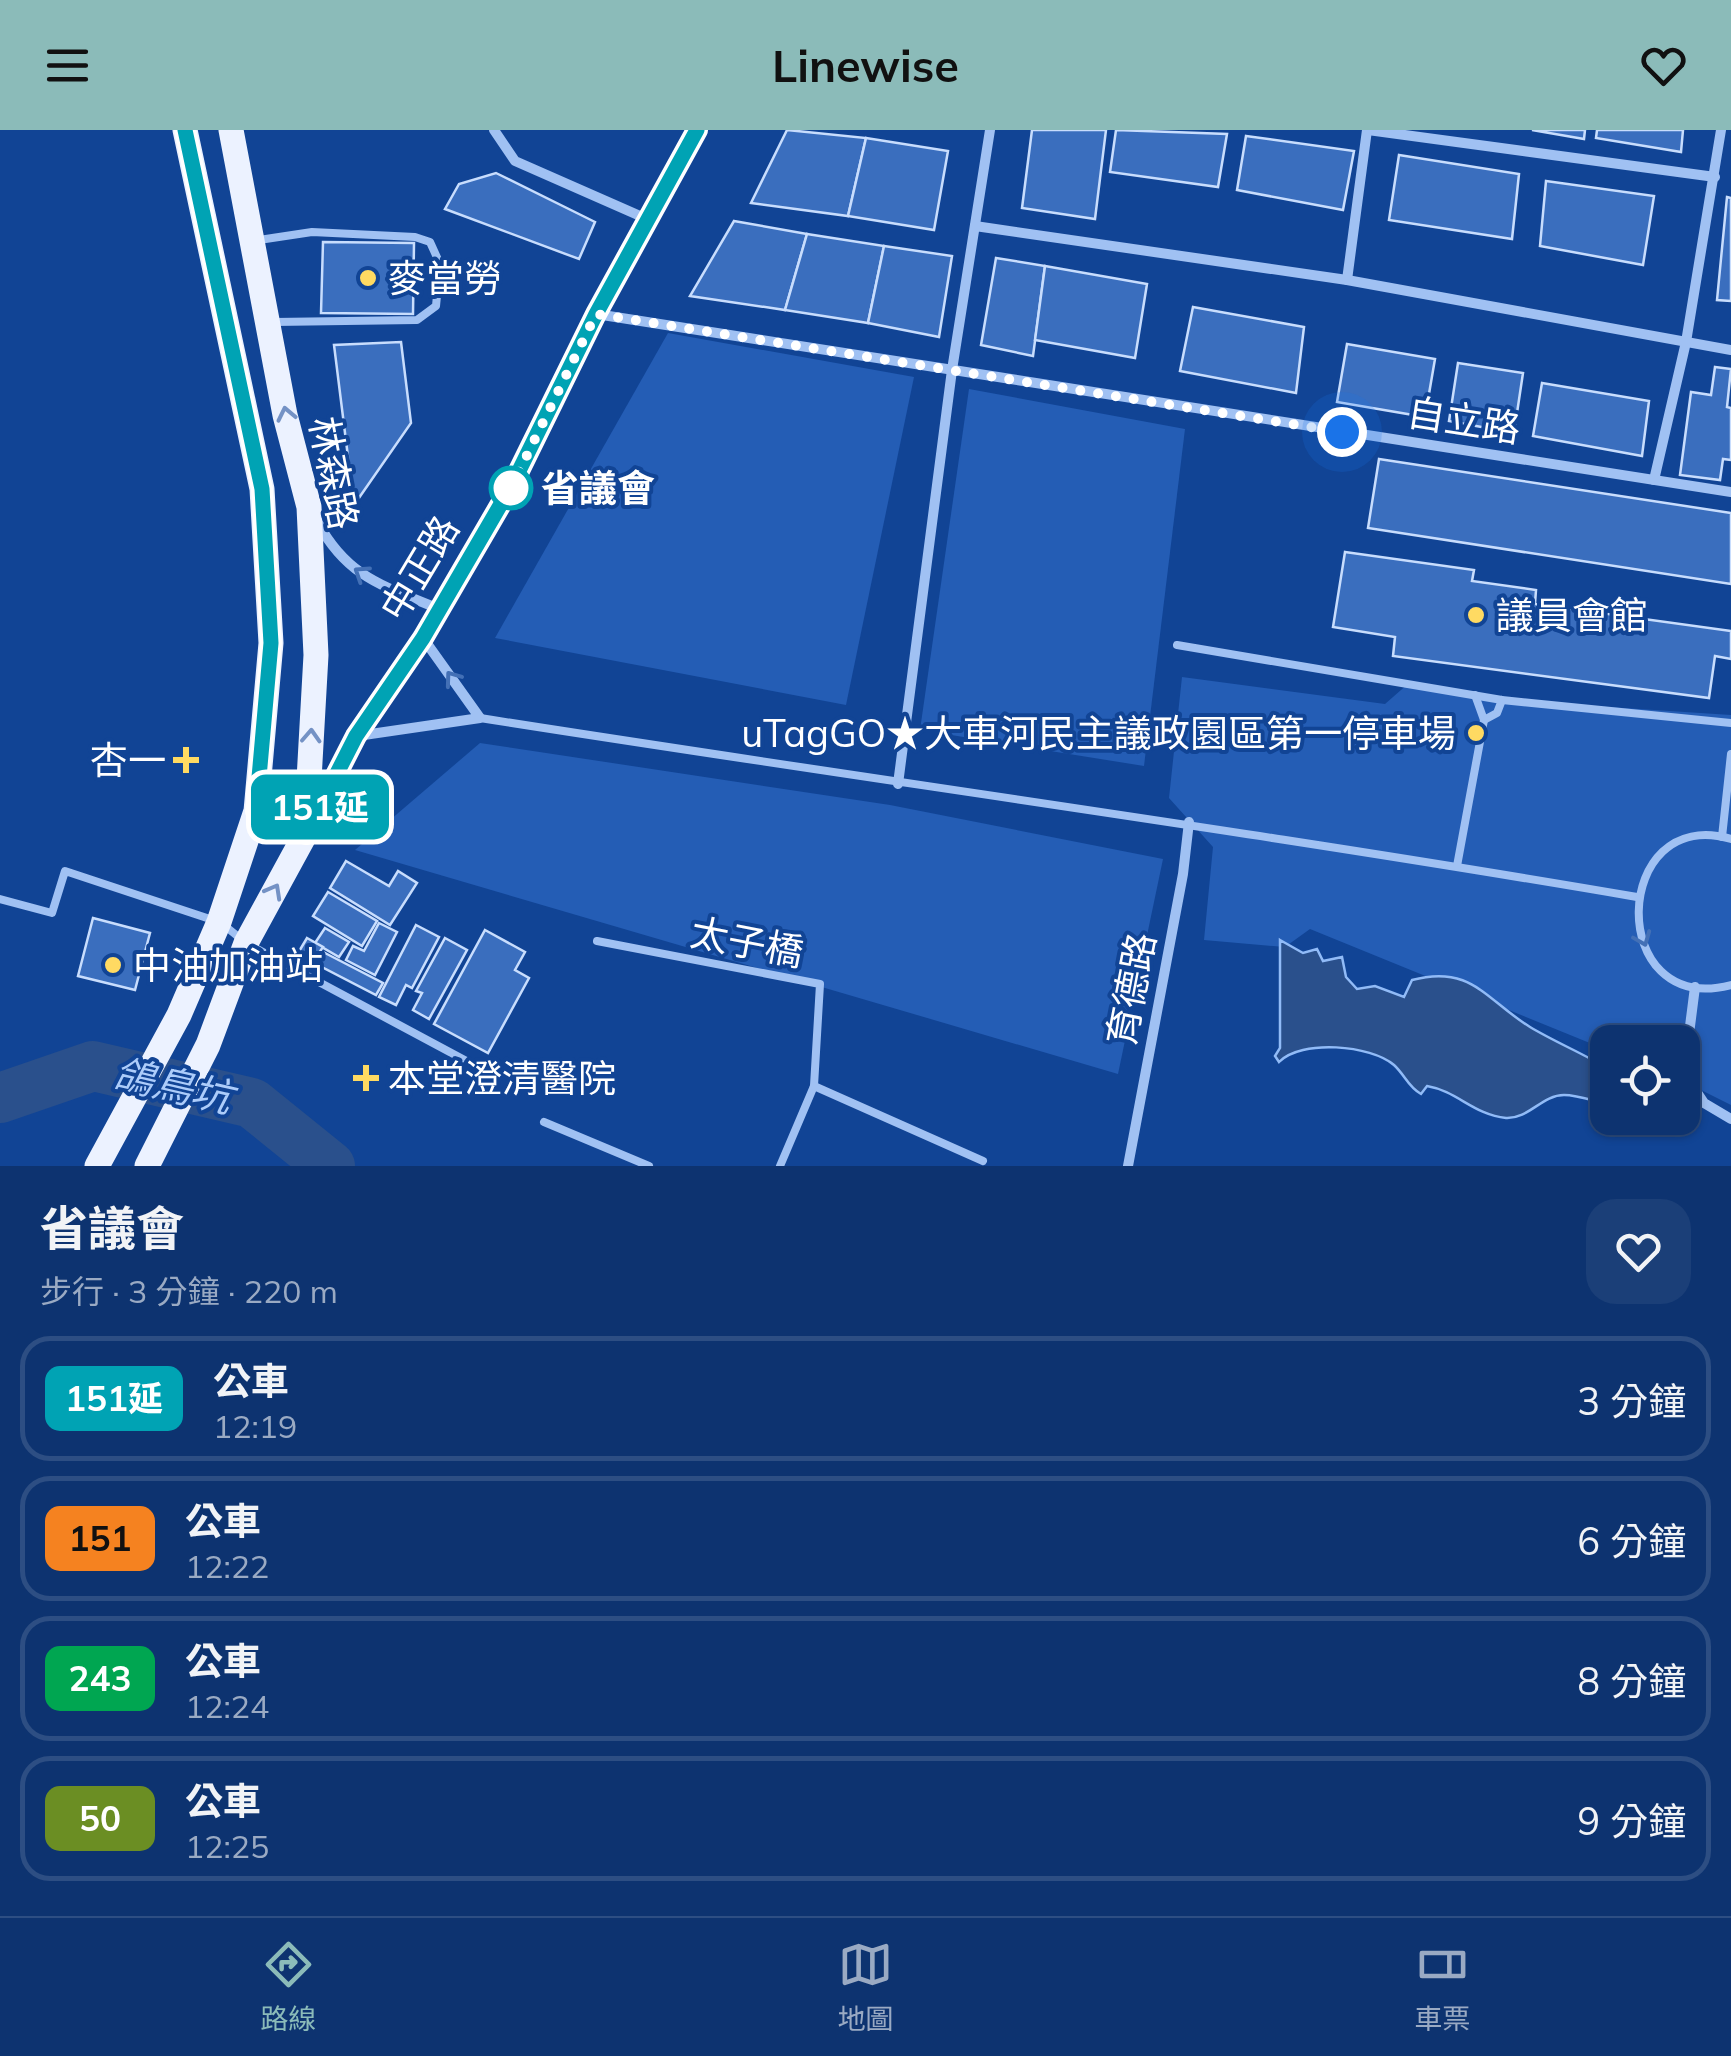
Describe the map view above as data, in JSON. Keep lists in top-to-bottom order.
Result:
{
  "streets": {
    "main road": ["林森路", "中正路"],
    "street": ["自立路", "育德路"],
    "lane": ["太子橋"]
  },
  "crossings": [
    ["自立路", "中正路"],
    ["林森路", "中正路"]
  ],
  "water": ["鴿鳥坑"],
  "places": {
    "other": [
      "麥當勞",
      "省議會",
      "議員會館",
      "uTagGO★大車河民主議政園區第一停車場",
      "中油加油站"
    ],
    "health": ["杏一", "本堂澄清醫院"]
  },
  "lines": ["bus line 151延"],
  "page": {
    "header": "Linewise",
    "on_map": "151延",
    "heading": ["省議會", "步行 · 3 分鐘 · 220 m"],
    "list": [
      {
        "mark": "151延",
        "name": "公車",
        "note": "12:19",
        "value": "3 分鐘"
      },
      {
        "mark": "151",
        "name": "公車",
        "note": "12:22",
        "value": "6 分鐘"
      },
      {
        "mark": "243",
        "name": "公車",
        "note": "12:24",
        "value": "8 分鐘"
      },
      {
        "mark": "50",
        "name": "公車",
        "note": "12:25",
        "value": "9 分鐘"
      }
    ],
    "tabs": ["路線", "地圖", "車票"]
  }
}
